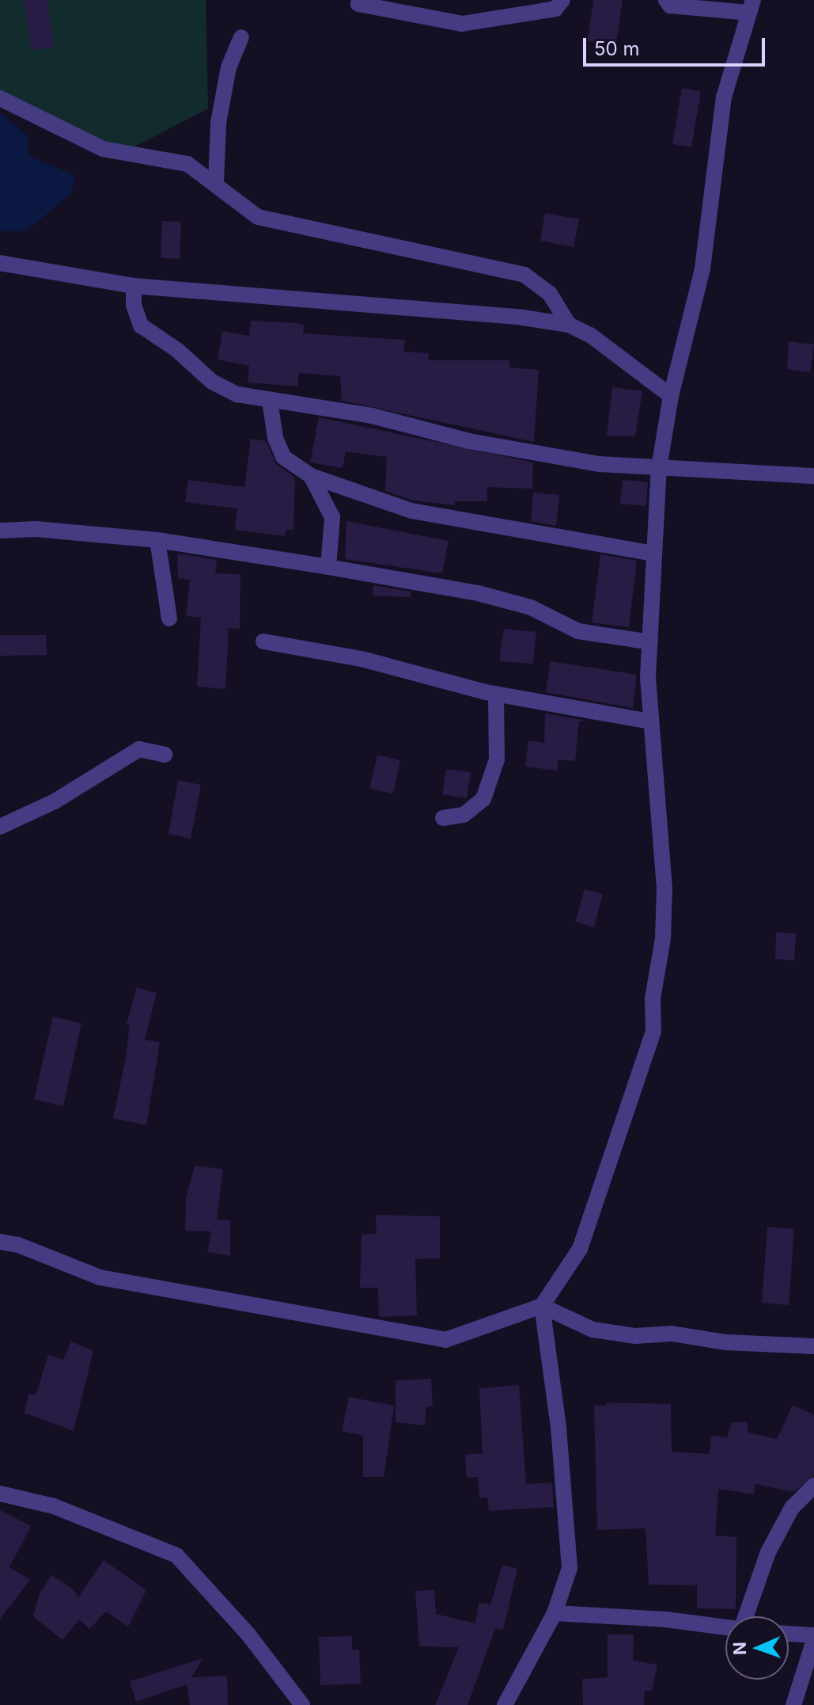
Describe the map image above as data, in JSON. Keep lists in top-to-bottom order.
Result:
{
  "scale_bar": "50 m",
  "north": "left"
}
